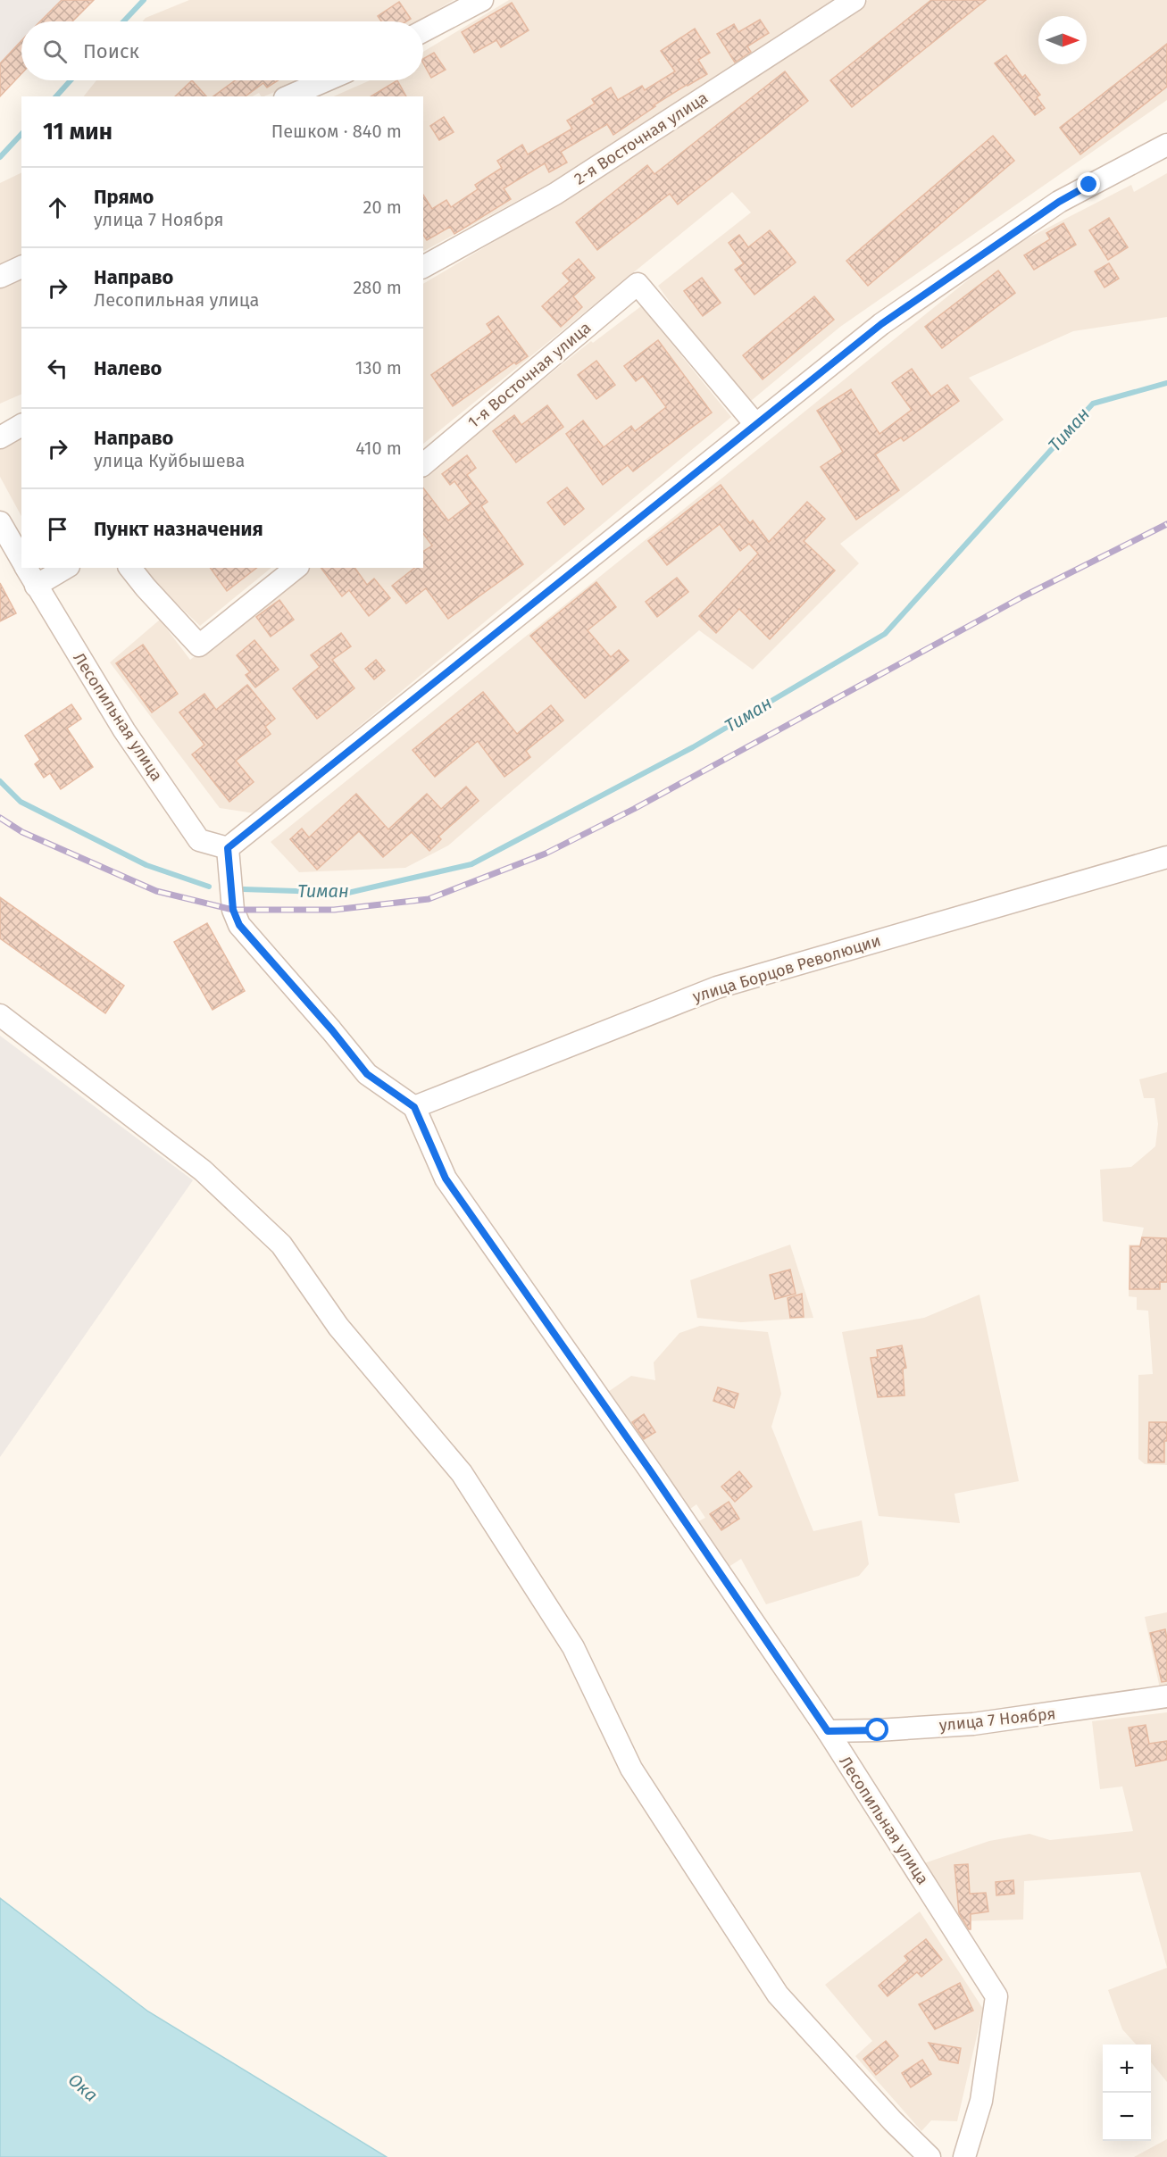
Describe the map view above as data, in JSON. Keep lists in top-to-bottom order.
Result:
{
  "streets": {
    "street": [
      "2-я Восточная улица",
      "1-я Восточная улица",
      "Лесопильная улица",
      "улица Борцов Революции",
      "улица 7 Ноября"
    ]
  },
  "crossings": [
    ["Лесопильная улица", "улица Борцов Революции"],
    ["Лесопильная улица", "улица 7 Ноября"]
  ],
  "water": ["Тиман", "Ока"],
  "north": "right",
  "page": {
    "search": "Поиск",
    "heading": ["11 мин", "Пешком · 840 m"],
    "list": [
      ["Прямо", "улица 7 Ноября", "20 m"],
      ["Направо", "Лесопильная улица", "280 m"],
      ["Налево", "130 m"],
      ["Направо", "улица Куйбышева", "410 m"],
      "Пункт назначения"
    ],
    "map_buttons": ["+", "−"]
  }
}
